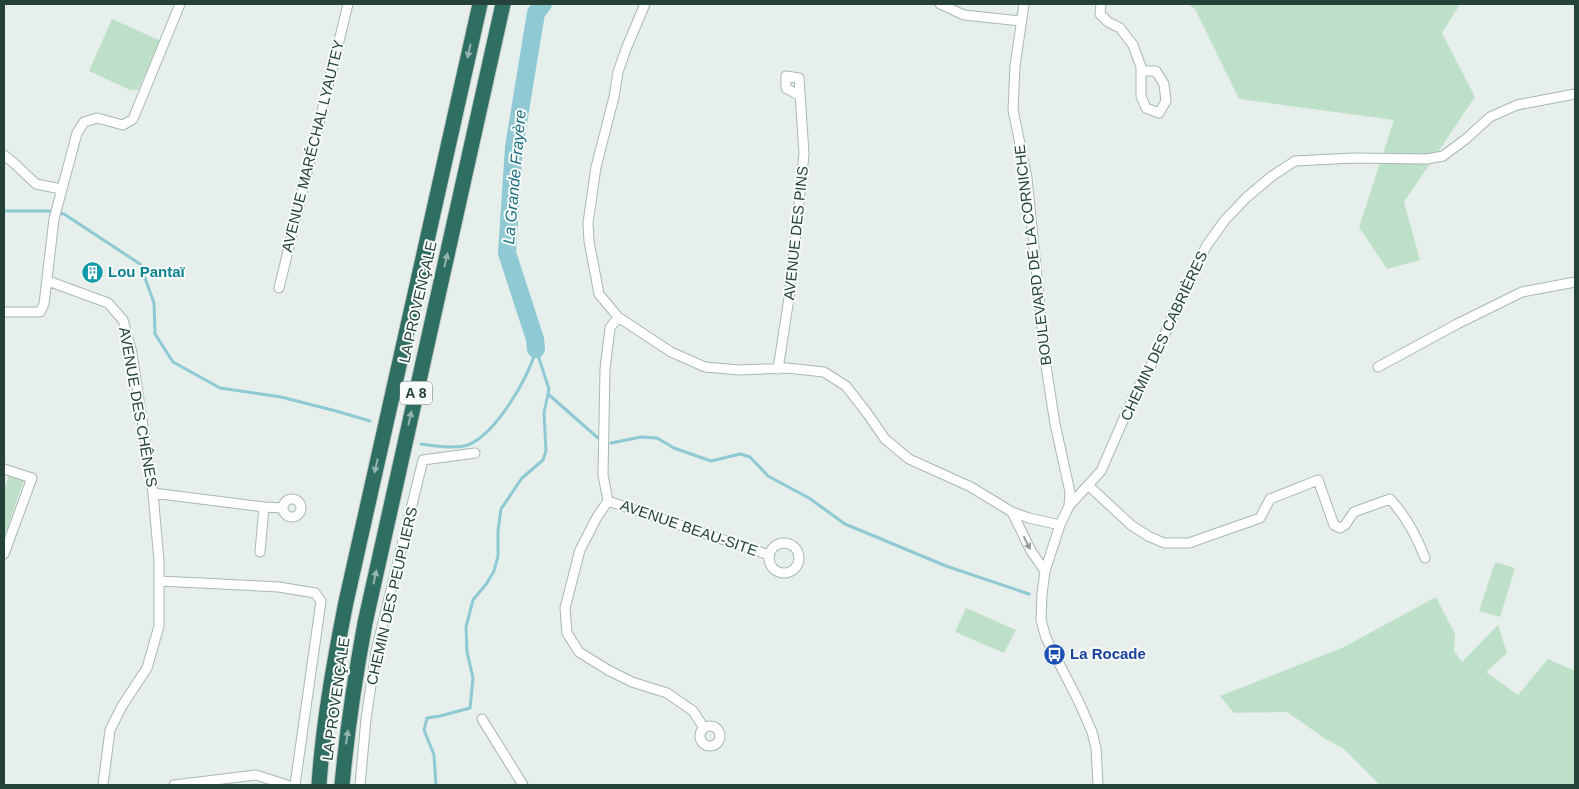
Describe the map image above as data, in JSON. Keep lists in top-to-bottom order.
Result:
{
  "streets": {
    "highway": ["LA PROVENÇALE", "A 8"],
    "street": [
      "AVENUE MARÉCHAL LYAUTEY",
      "AVENUE DES PINS",
      "BOULEVARD DE LA CORNICHE",
      "CHEMIN DES CABRIÈRES",
      "AVENUE DES CHÊNES",
      "AVENUE BEAU-SITE",
      "CHEMIN DES PEUPLIERS"
    ]
  },
  "crossings": [
    ["BOULEVARD DE LA CORNICHE", "CHEMIN DES CABRIÈRES"]
  ],
  "water": ["La Grande Frayère"],
  "places": {
    "building": ["Lou Pantaï"],
    "bus stop": ["La Rocade"]
  }
}
